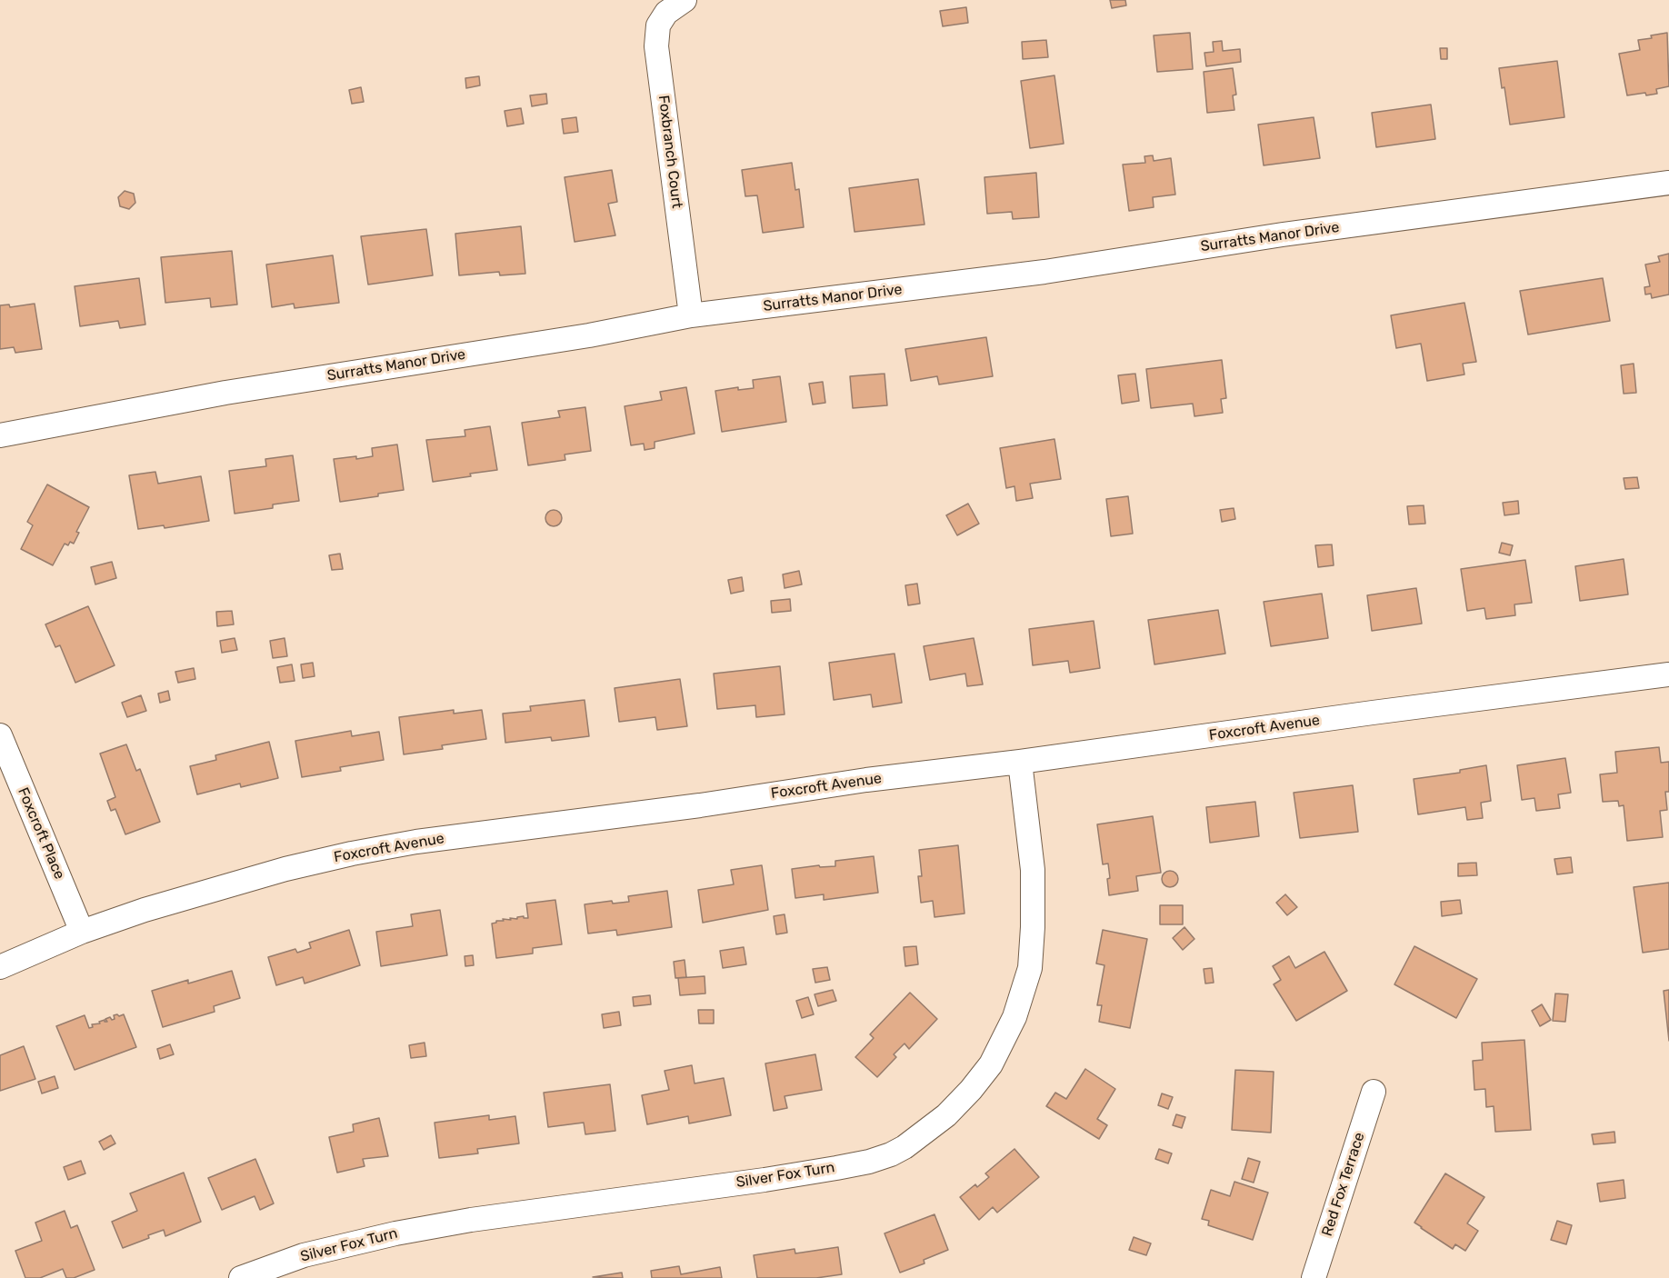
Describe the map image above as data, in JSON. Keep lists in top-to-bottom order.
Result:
{
  "streets": {
    "street": [
      "Foxbranch Court",
      "Surratts Manor Drive",
      "Foxcroft Avenue",
      "Foxcroft Place",
      "Silver Fox Turn",
      "Red Fox Terrace"
    ]
  },
  "crossings": [
    ["Foxbranch Court", "Surratts Manor Drive"],
    ["Foxcroft Avenue", "Foxcroft Place"],
    ["Foxcroft Avenue", "Silver Fox Turn"]
  ]
}
